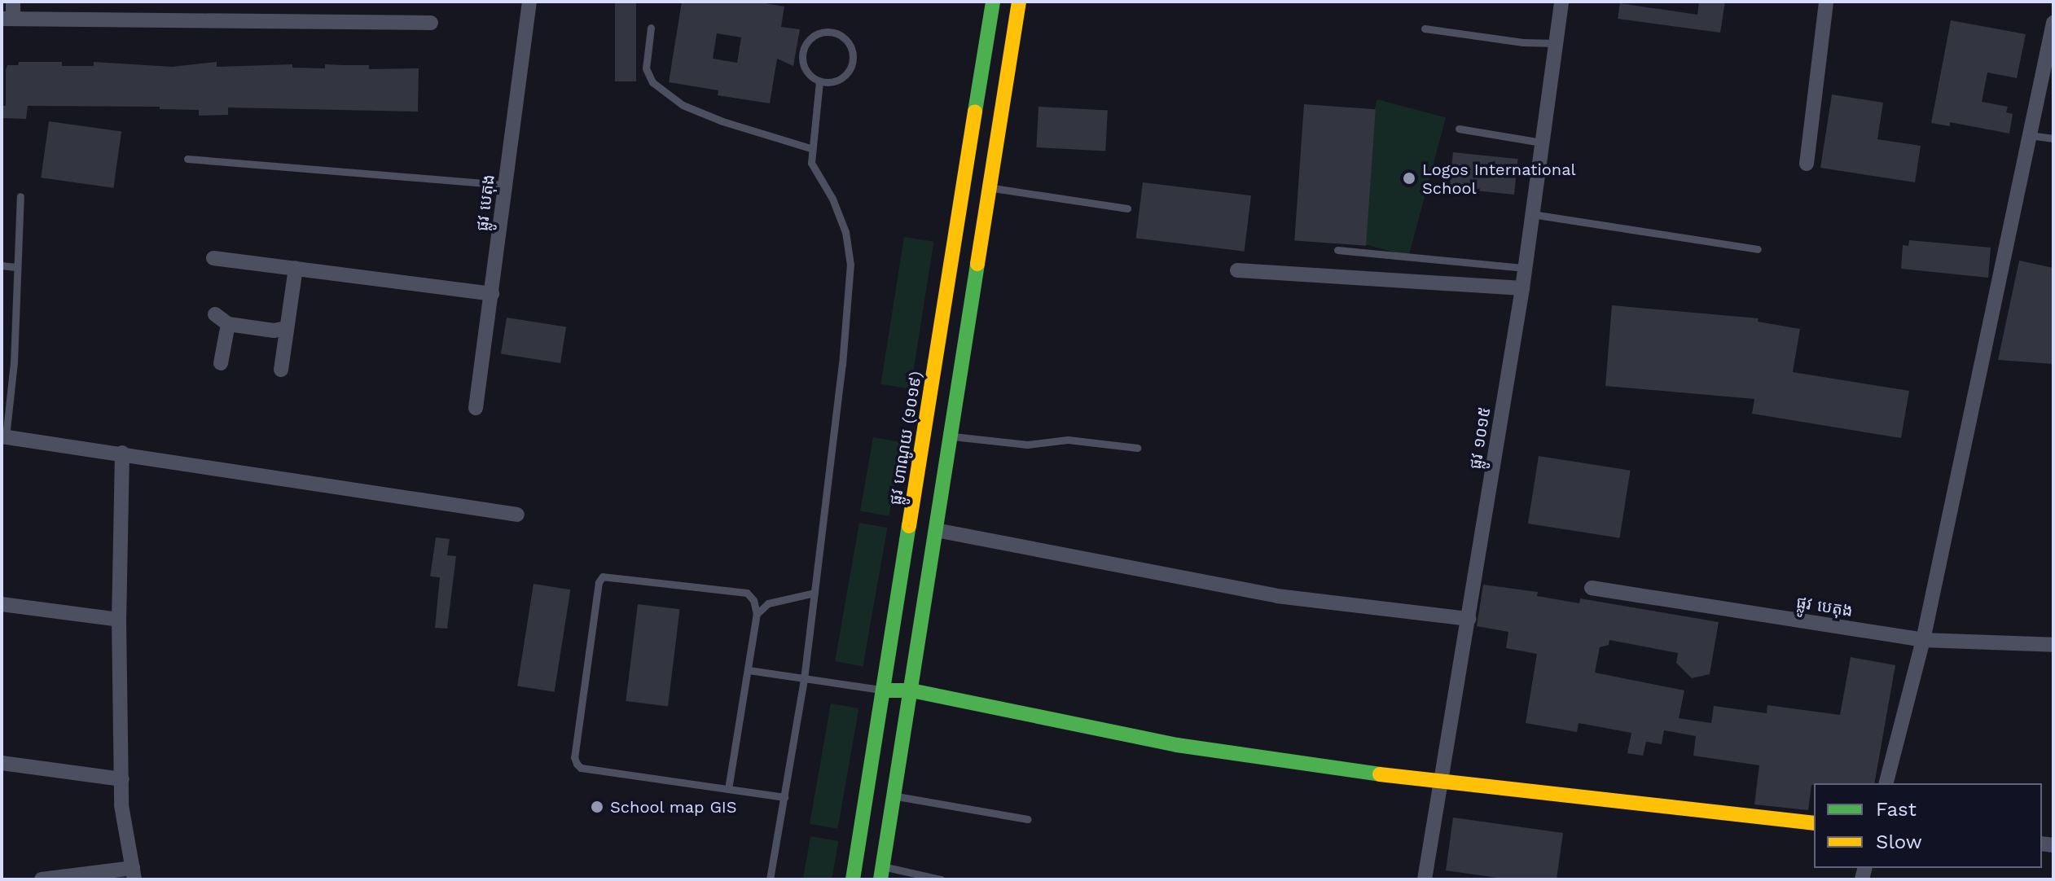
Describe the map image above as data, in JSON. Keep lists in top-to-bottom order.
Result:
{
  "streets": {
    "main road": ["ផ្លូវ ហាណូយ (១០១៩)"],
    "street": ["ផ្លូវ បេតុង", "ផ្លូវ ១០១៥"]
  },
  "places": ["Logos International School", "School map GIS"],
  "legend": ["Fast", "Slow"]
}
